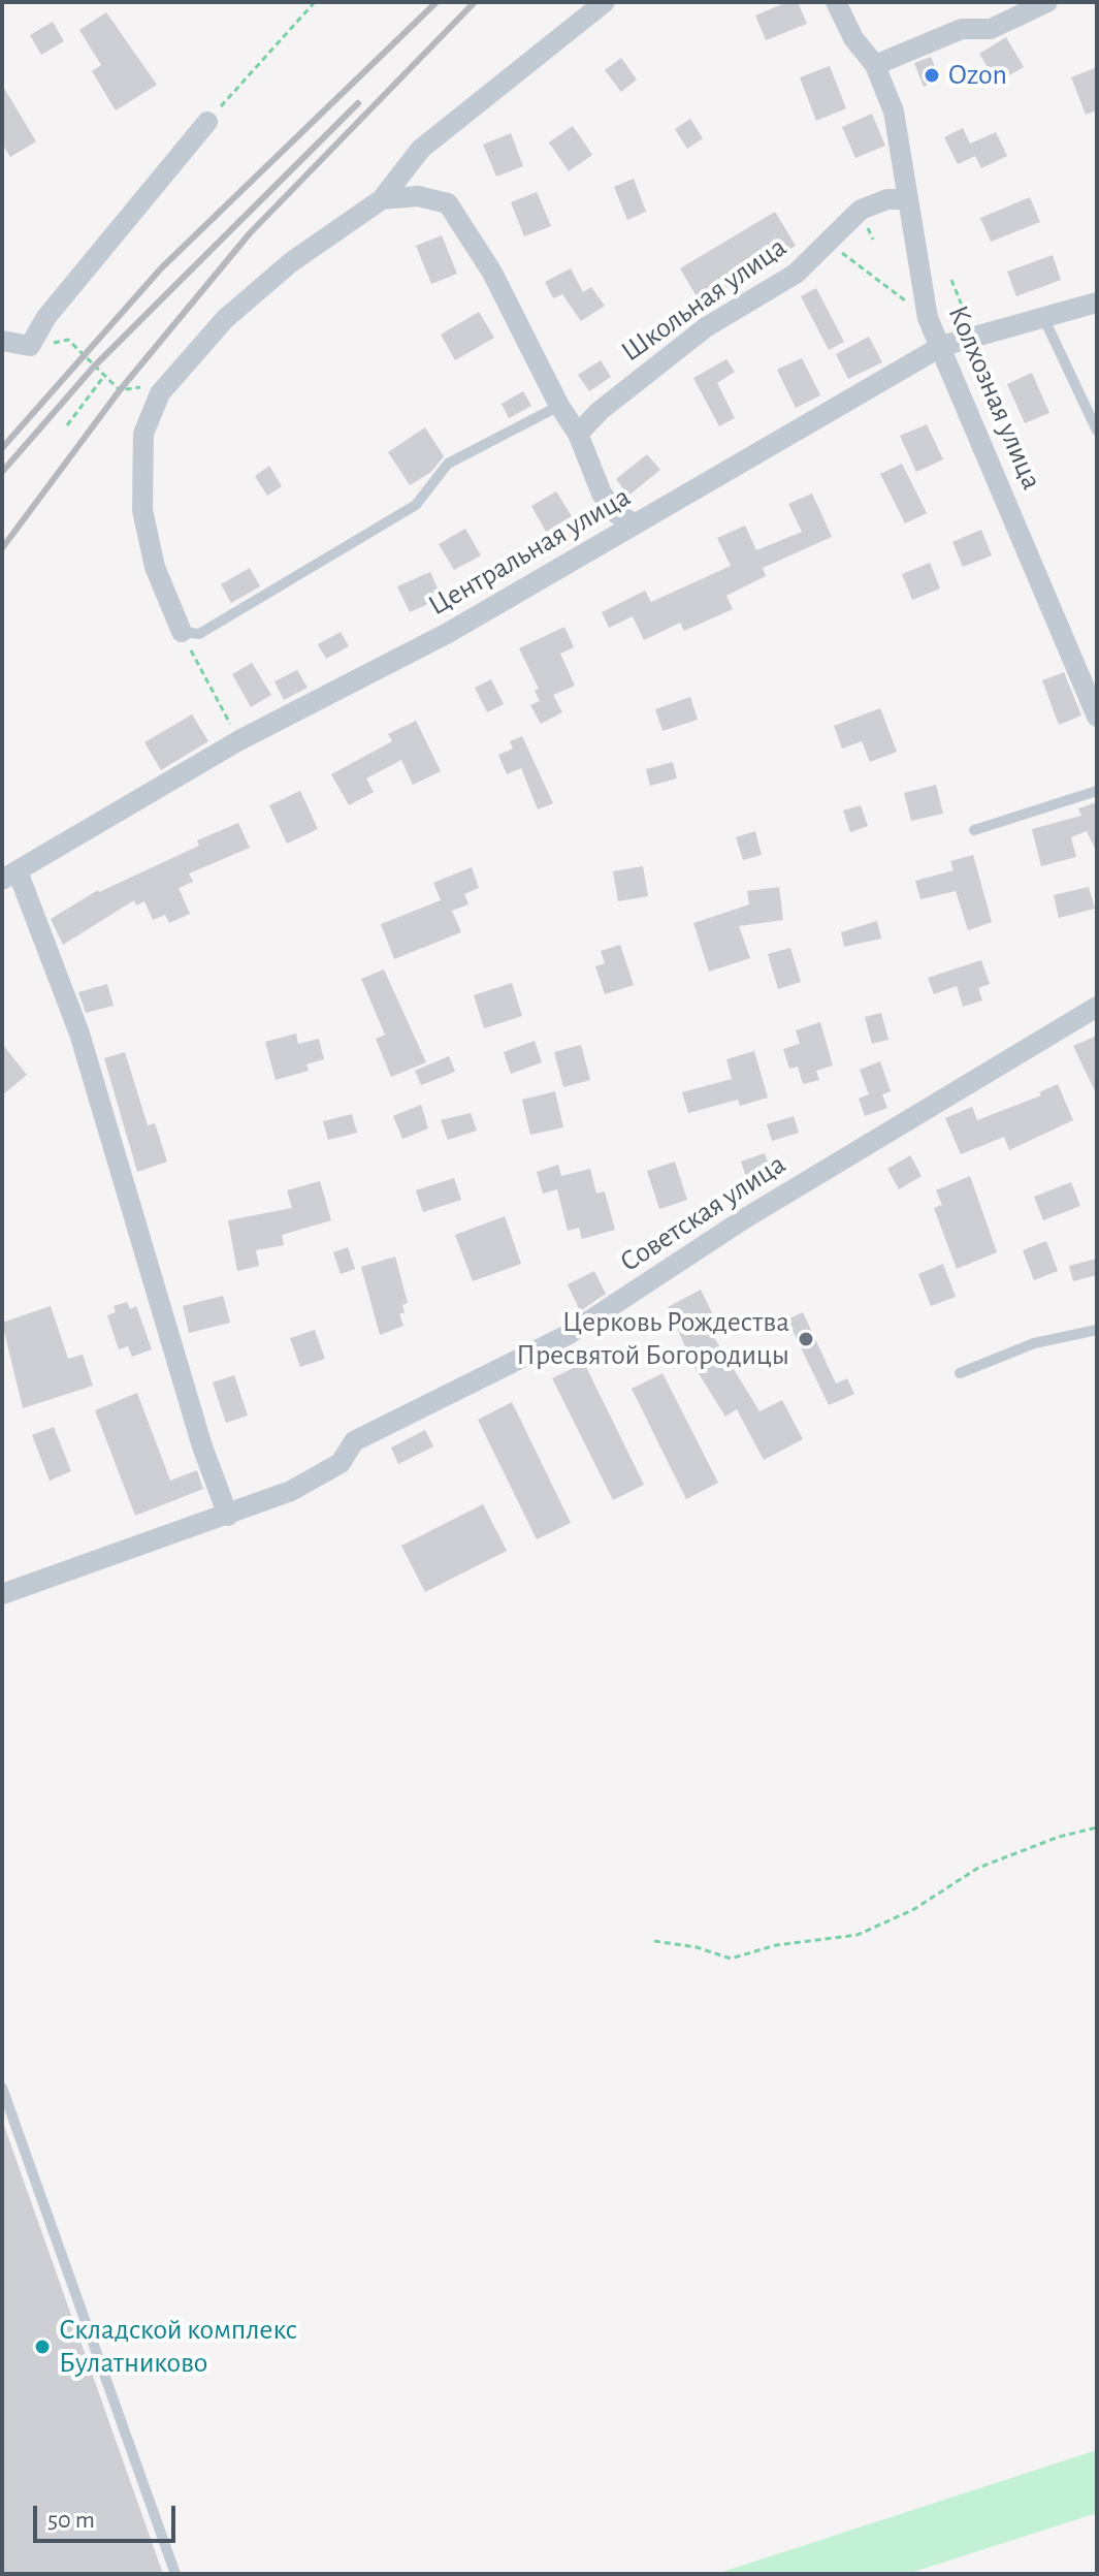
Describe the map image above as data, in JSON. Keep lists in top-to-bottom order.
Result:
{
  "streets": {
    "street": [
      "Школьная улица",
      "Колхозная улица",
      "Центральная улица",
      "Советская улица"
    ]
  },
  "crossings": [
    ["Школьная улица", "Колхозная улица"],
    ["Колхозная улица", "Центральная улица"]
  ],
  "places": ["Ozon", "Церковь Рождества Пресвятой Богородицы", "Складской комплекс Булатниково"],
  "scale_bar": "50 m"
}
